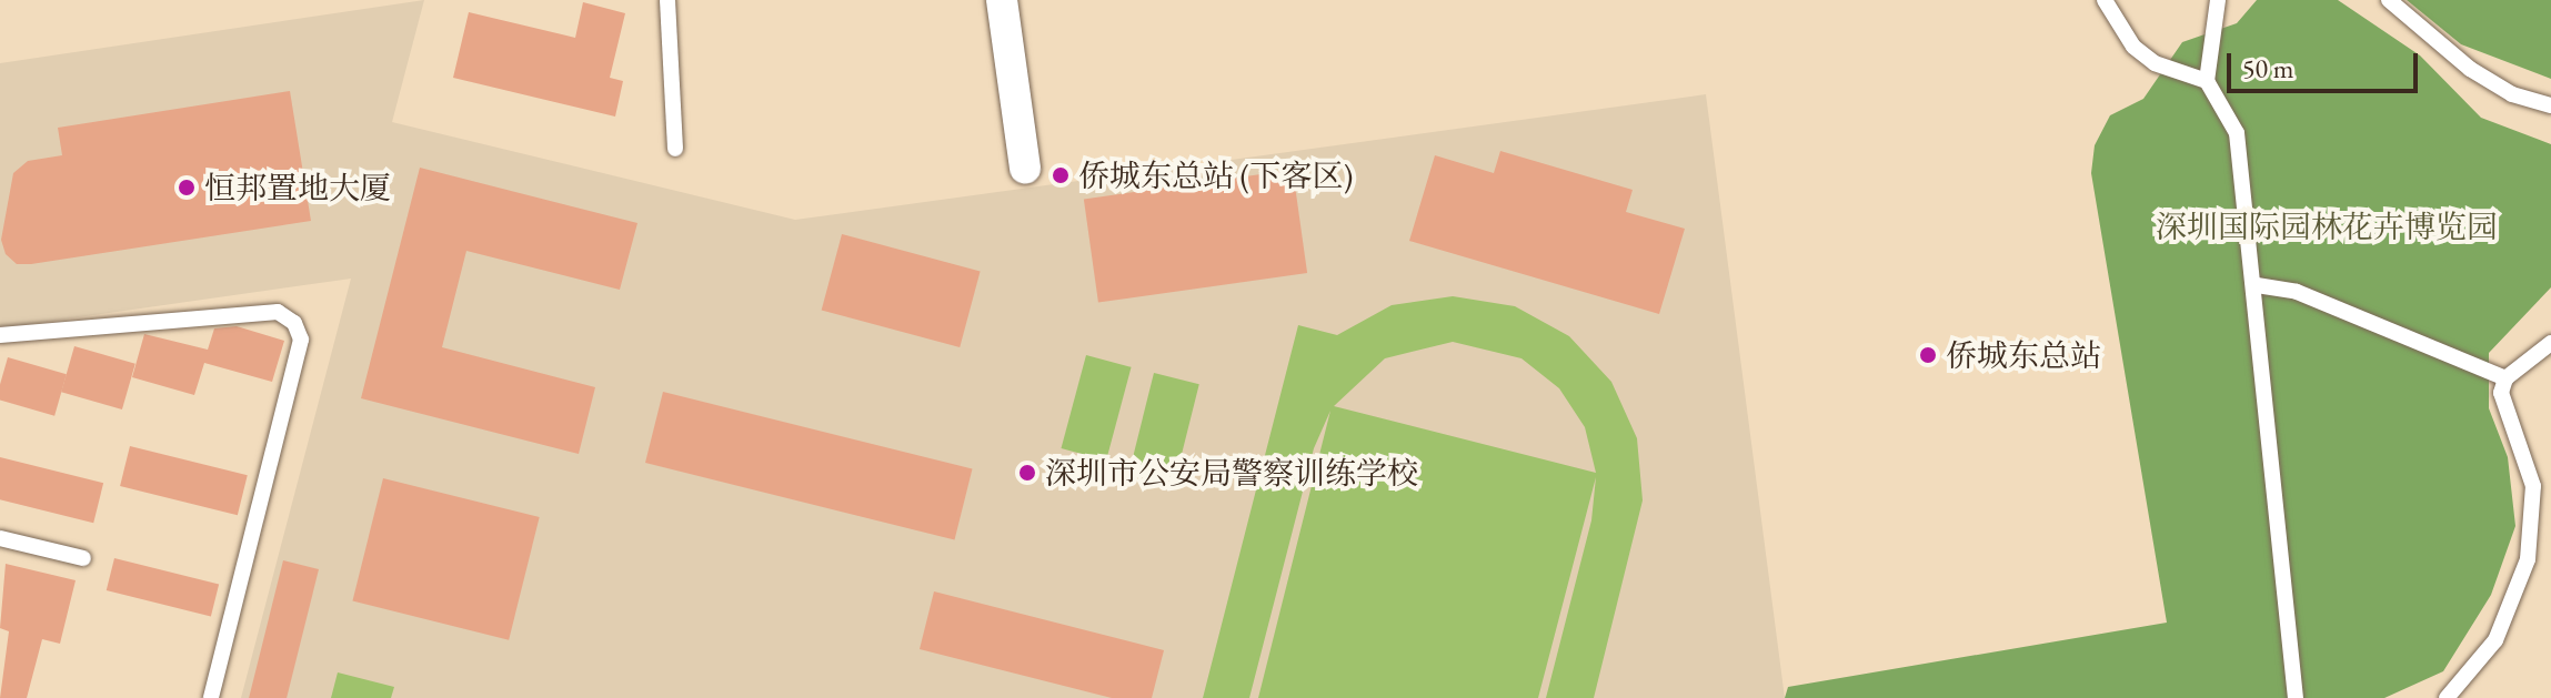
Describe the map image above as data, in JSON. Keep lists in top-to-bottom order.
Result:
{
  "parks": ["深圳国际园林花卉博览园"],
  "places": [
    "侨城东总站 (下客区)",
    "恒邦置地大厦",
    "侨城东总站",
    "深圳市公安局警察训练学校"
  ],
  "scale_bar": "50 m"
}
